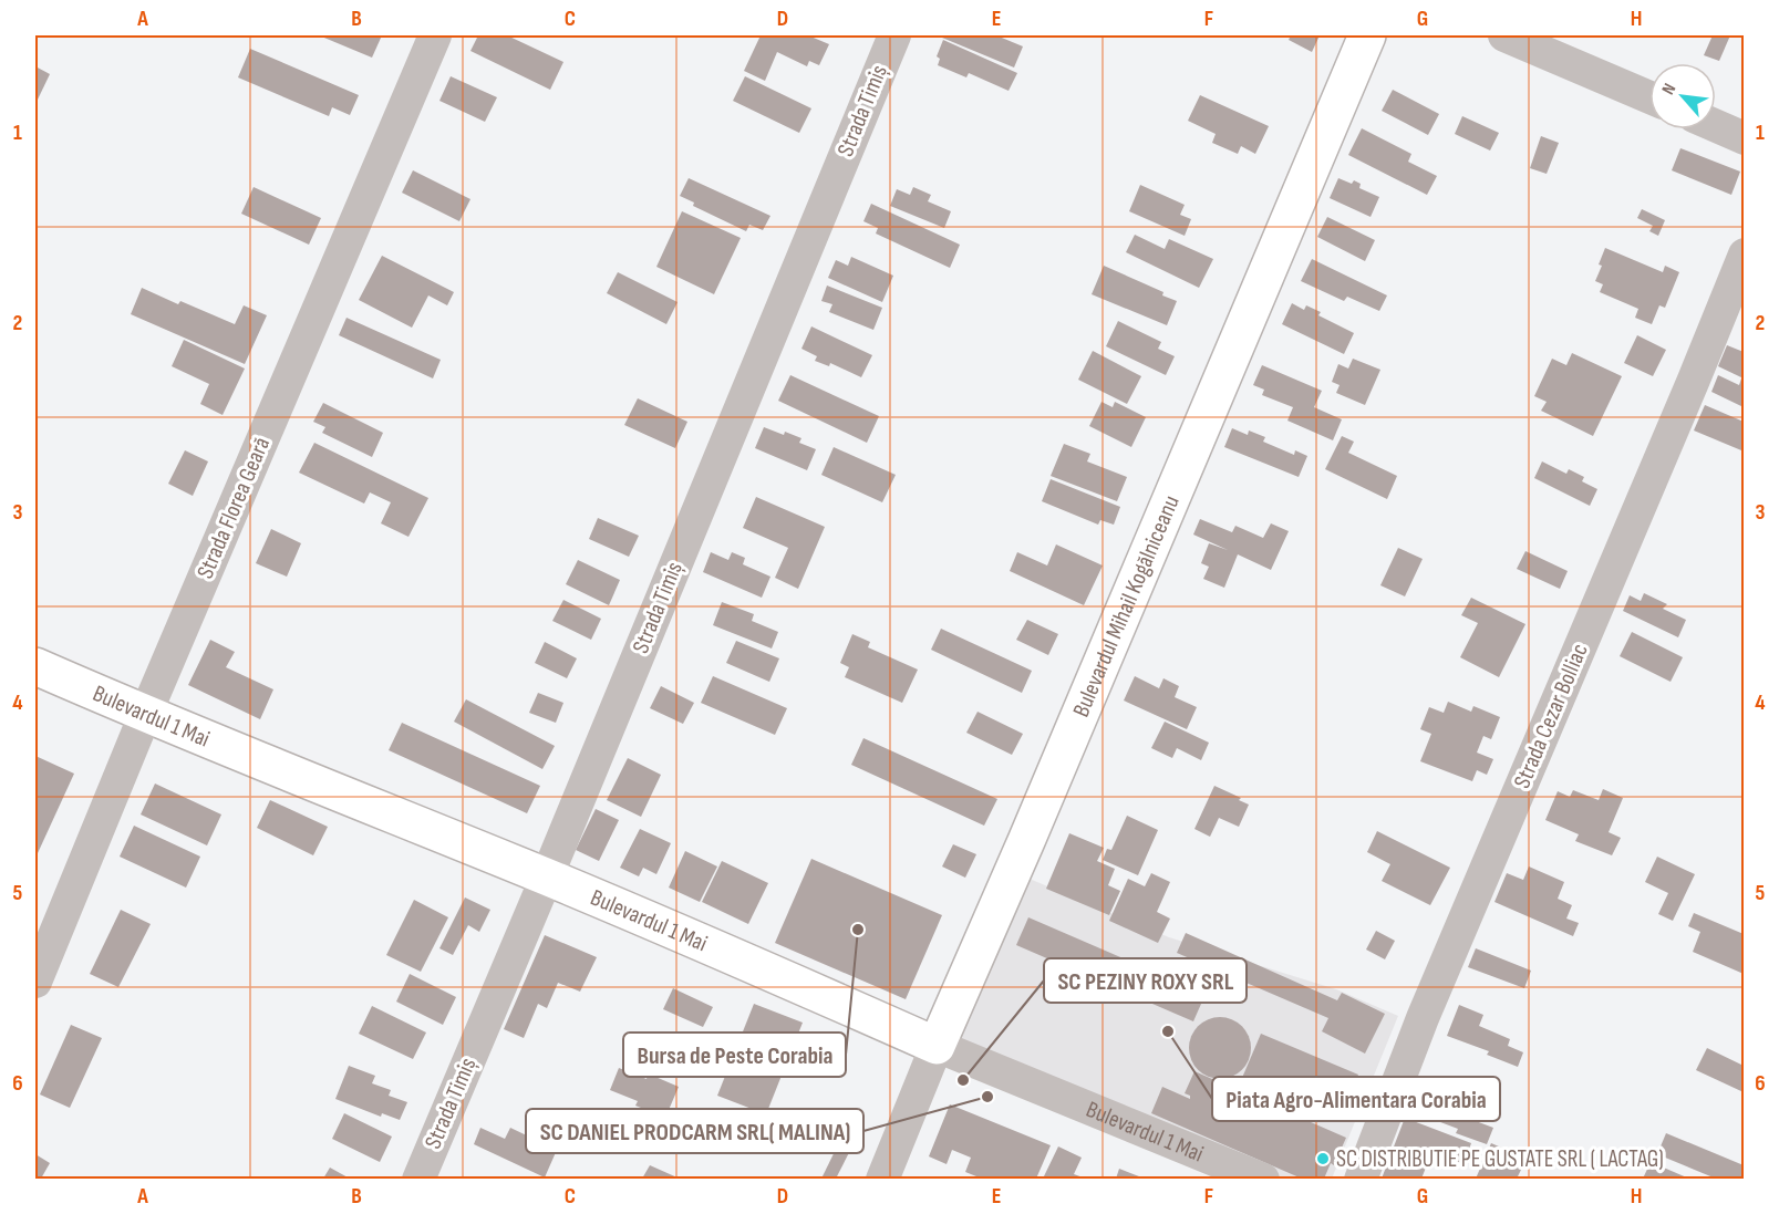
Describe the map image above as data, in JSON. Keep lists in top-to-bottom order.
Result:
{
  "streets": {
    "main road": ["Bulevardul Mihail Kogălniceanu", "Bulevardul 1 Mai"],
    "street": ["Strada Timiș", "Strada Florea Geară", "Strada Cezar Bolliac"]
  },
  "crossings": [
    ["Strada Timiș", "Bulevardul 1 Mai"],
    ["Strada Florea Geară", "Bulevardul 1 Mai"],
    ["Bulevardul Mihail Kogălniceanu", "Bulevardul 1 Mai"]
  ],
  "places": [
    "Bursa de Peste Corabia",
    "Piata Agro-Alimentara Corabia",
    "SC PEZINY ROXY SRL",
    "SC DANIEL PRODCARM SRL( MALINA)",
    "SC DISTRIBUTIE PE GUSTATE SRL ( LACTAG)"
  ],
  "north": "top left",
  "grid": {
    "columns": [
      "A",
      "B",
      "C",
      "D",
      "E",
      "F",
      "G",
      "H"
    ],
    "rows": [
      "1",
      "2",
      "3",
      "4",
      "5",
      "6"
    ]
  }
}
